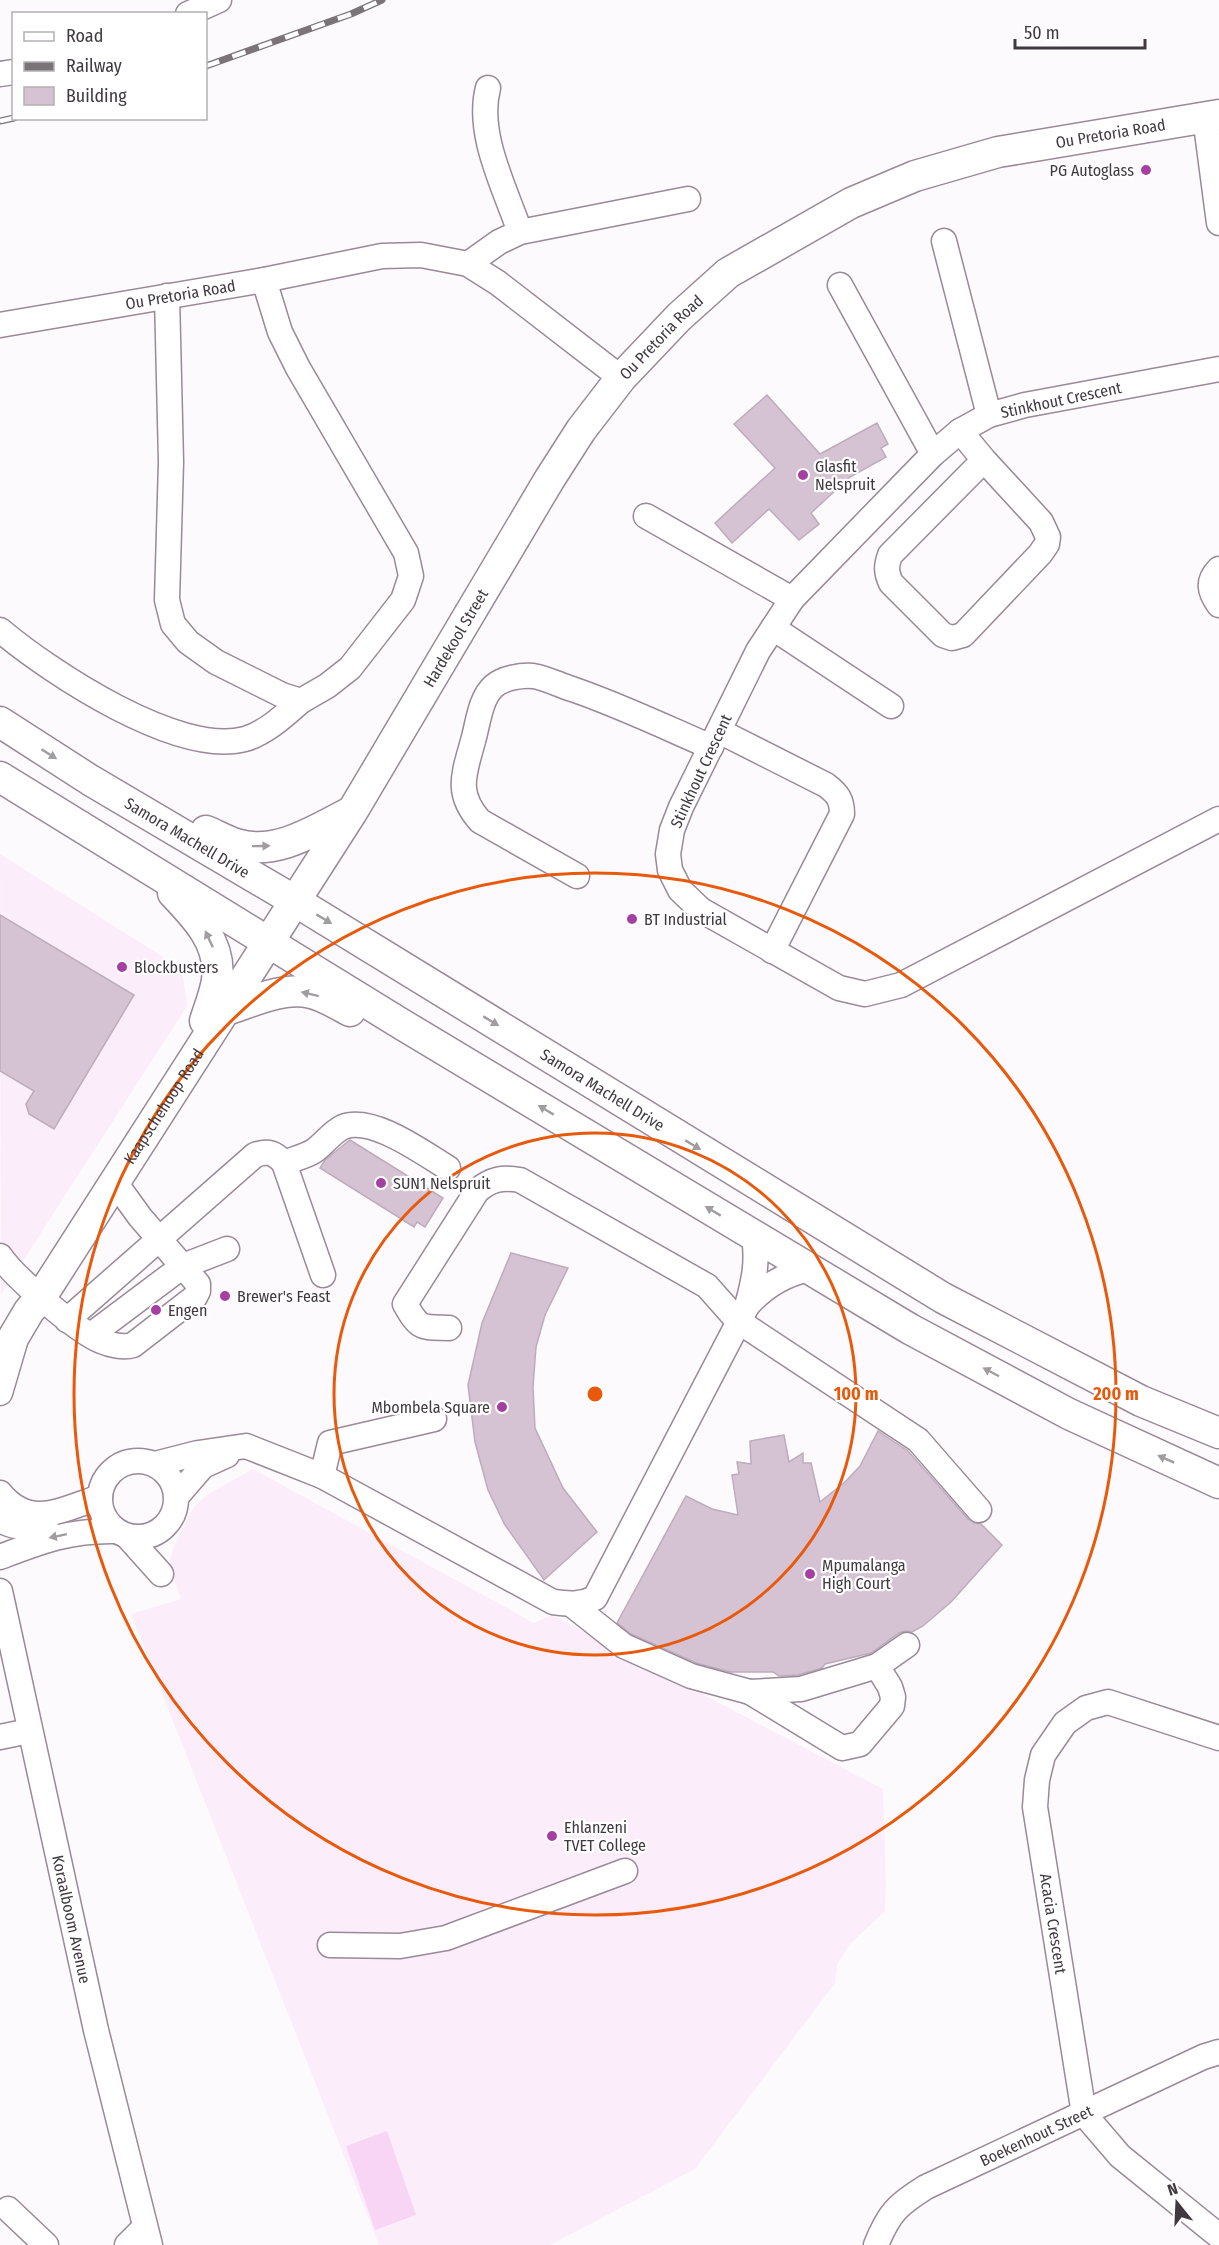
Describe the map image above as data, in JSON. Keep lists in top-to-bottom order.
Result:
{
  "streets": {
    "main road": [
      "Ou Pretoria Road",
      "Hardekool Street",
      "Samora Machell Drive",
      "Kaapschehoop Road"
    ],
    "street": [
      "Stinkhout Crescent",
      "Koraalboom Avenue",
      "Acacia Crescent",
      "Boekenhout Street"
    ]
  },
  "crossings": [
    ["Ou Pretoria Road", "Hardekool Street"],
    ["Hardekool Street", "Samora Machell Drive"],
    ["Hardekool Street", "Kaapschehoop Road"],
    ["Samora Machell Drive", "Kaapschehoop Road"],
    ["Acacia Crescent", "Boekenhout Street"]
  ],
  "places": [
    "PG Autoglass",
    "Glasfit Nelspruit",
    "BT Industrial",
    "Blockbusters",
    "SUN1 Nelspruit",
    "Brewer's Feast",
    "Engen",
    "Mbombela Square",
    "Mpumalanga High Court",
    "Ehlanzeni TVET College"
  ],
  "legend": ["Road", "Railway", "Building"],
  "scale_bar": "50 m",
  "north": "top",
  "rings": ["100 m", "200 m"]
}
